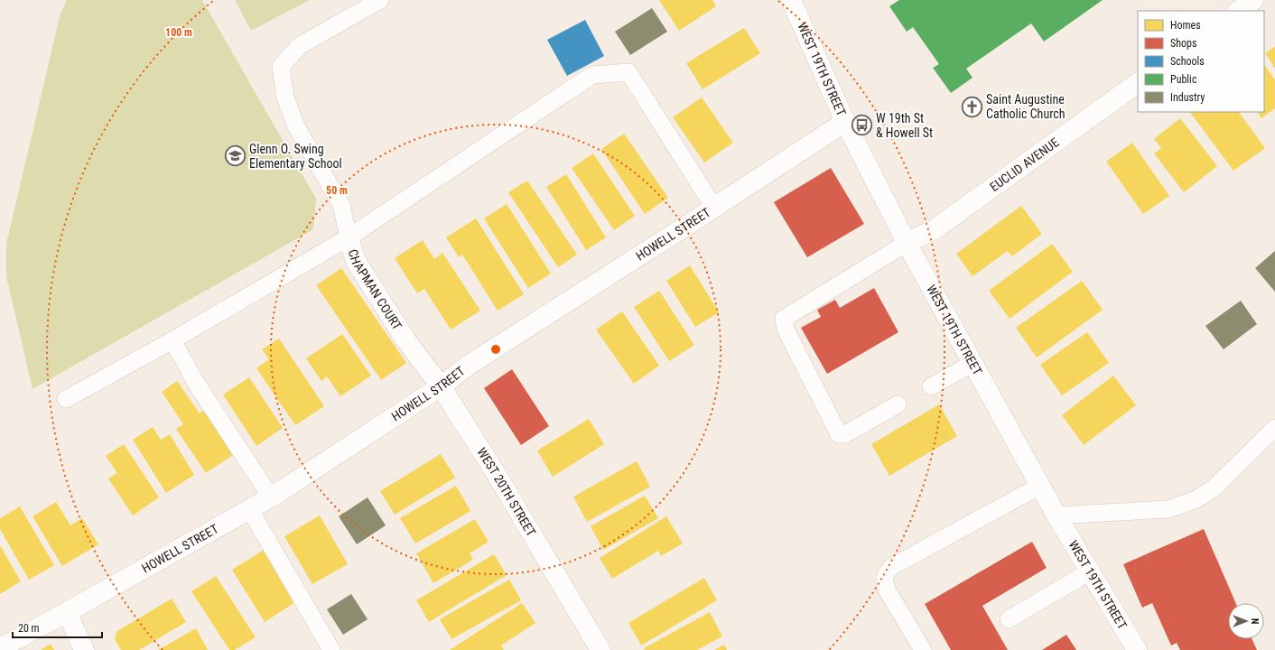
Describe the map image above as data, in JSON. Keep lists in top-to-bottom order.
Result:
{
  "streets": {
    "street": [
      "WEST 19TH STREET",
      "EUCLID AVENUE",
      "HOWELL STREET",
      "CHAPMAN COURT",
      "WEST 20TH STREET"
    ]
  },
  "crossings": [
    ["WEST 19TH STREET", "EUCLID AVENUE"],
    ["WEST 19TH STREET", "HOWELL STREET"],
    ["HOWELL STREET", "WEST 20TH STREET"],
    ["CHAPMAN COURT", "WEST 20TH STREET"]
  ],
  "places": {
    "church": ["Saint Augustine Catholic Church"],
    "bus stop": ["W 19th St & Howell St"],
    "school or university": ["Glenn O. Swing Elementary School"]
  },
  "legend": [
    "Homes",
    "Shops",
    "Schools",
    "Public",
    "Industry"
  ],
  "scale_bar": "20 m",
  "north": "right",
  "rings": ["100 m", "50 m"]
}
